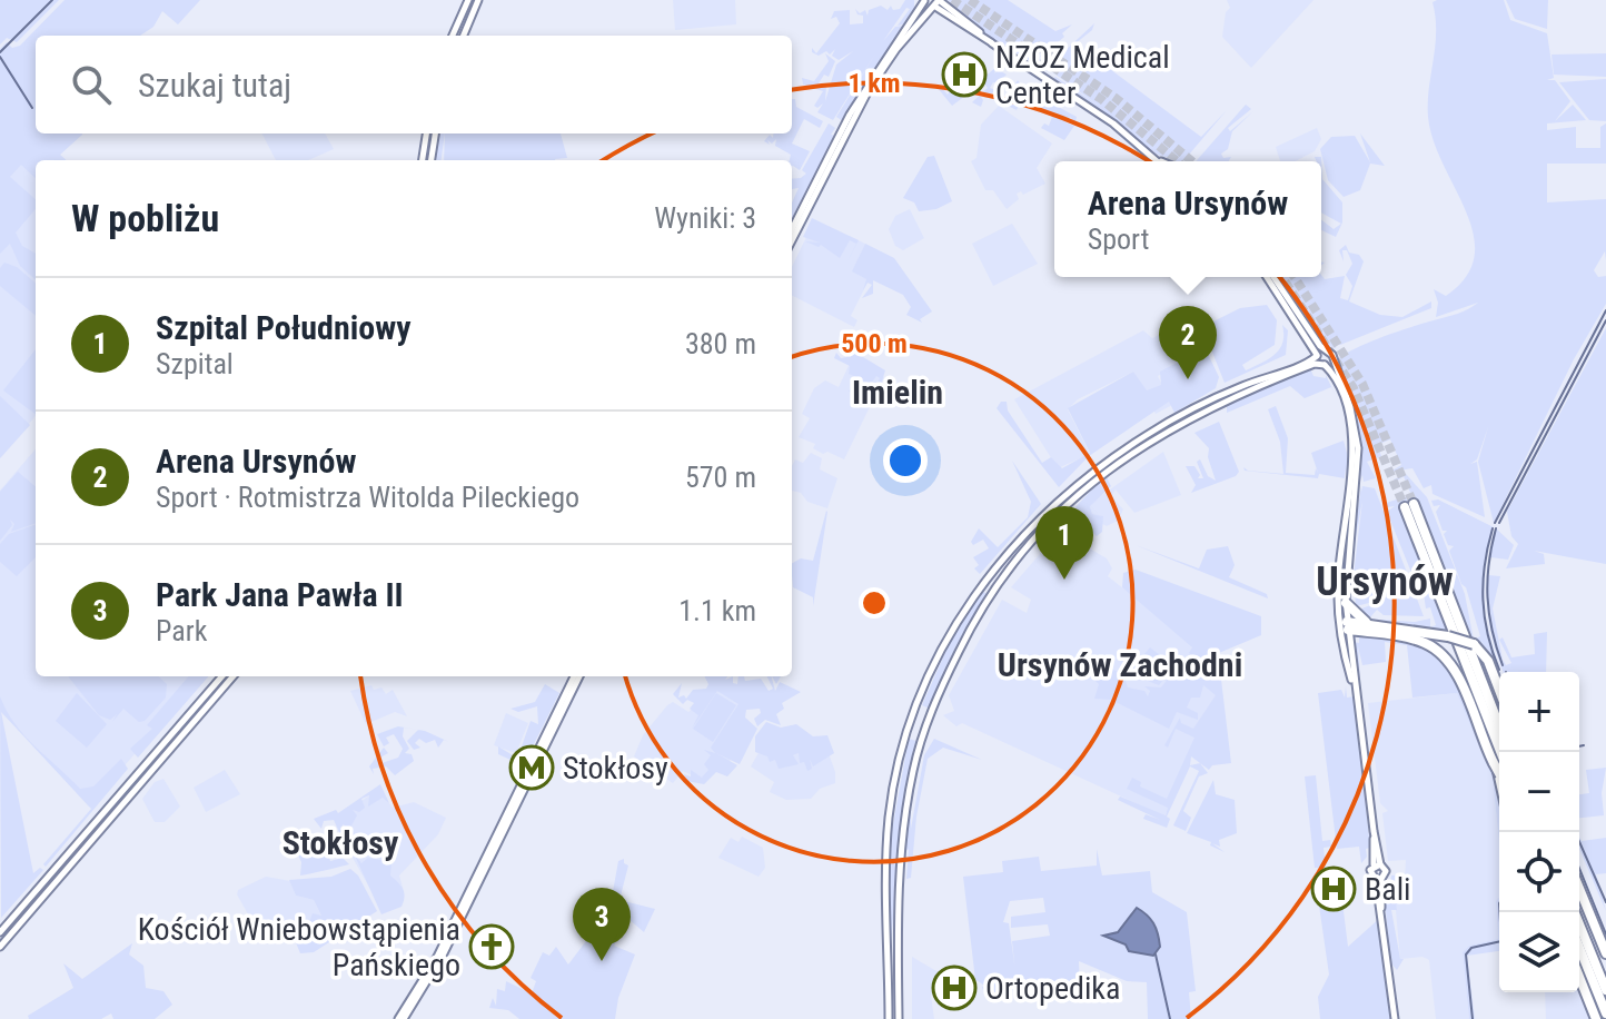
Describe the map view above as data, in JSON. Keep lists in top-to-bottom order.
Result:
{
  "districts": [
    "Imielin",
    "Ursynów",
    "Ursynów Zachodni",
    "Stokłosy"
  ],
  "places": {
    "hospital": ["NZOZ Medical Center", "Bali", "Ortopedika"],
    "metro station": ["Stokłosy"],
    "church": ["Kościół Wniebowstąpienia Pańskiego"]
  },
  "page": {
    "search": "Szukaj tutaj",
    "heading": ["W pobliżu", "Wyniki: 3"],
    "popup": ["Arena Ursynów", "Sport"],
    "list": [
      {
        "mark": "1",
        "name": "Szpital Południowy",
        "note": "Szpital",
        "value": "380 m"
      },
      {
        "mark": "2",
        "name": "Arena Ursynów",
        "note": "Sport · Rotmistrza Witolda Pileckiego",
        "value": "570 m"
      },
      {
        "mark": "3",
        "name": "Park Jana Pawła II",
        "note": "Park",
        "value": "1.1 km"
      }
    ],
    "pins": ["2", "1", "3"],
    "map_buttons": ["+", "−"]
  },
  "rings": ["1 km", "500 m"]
}
